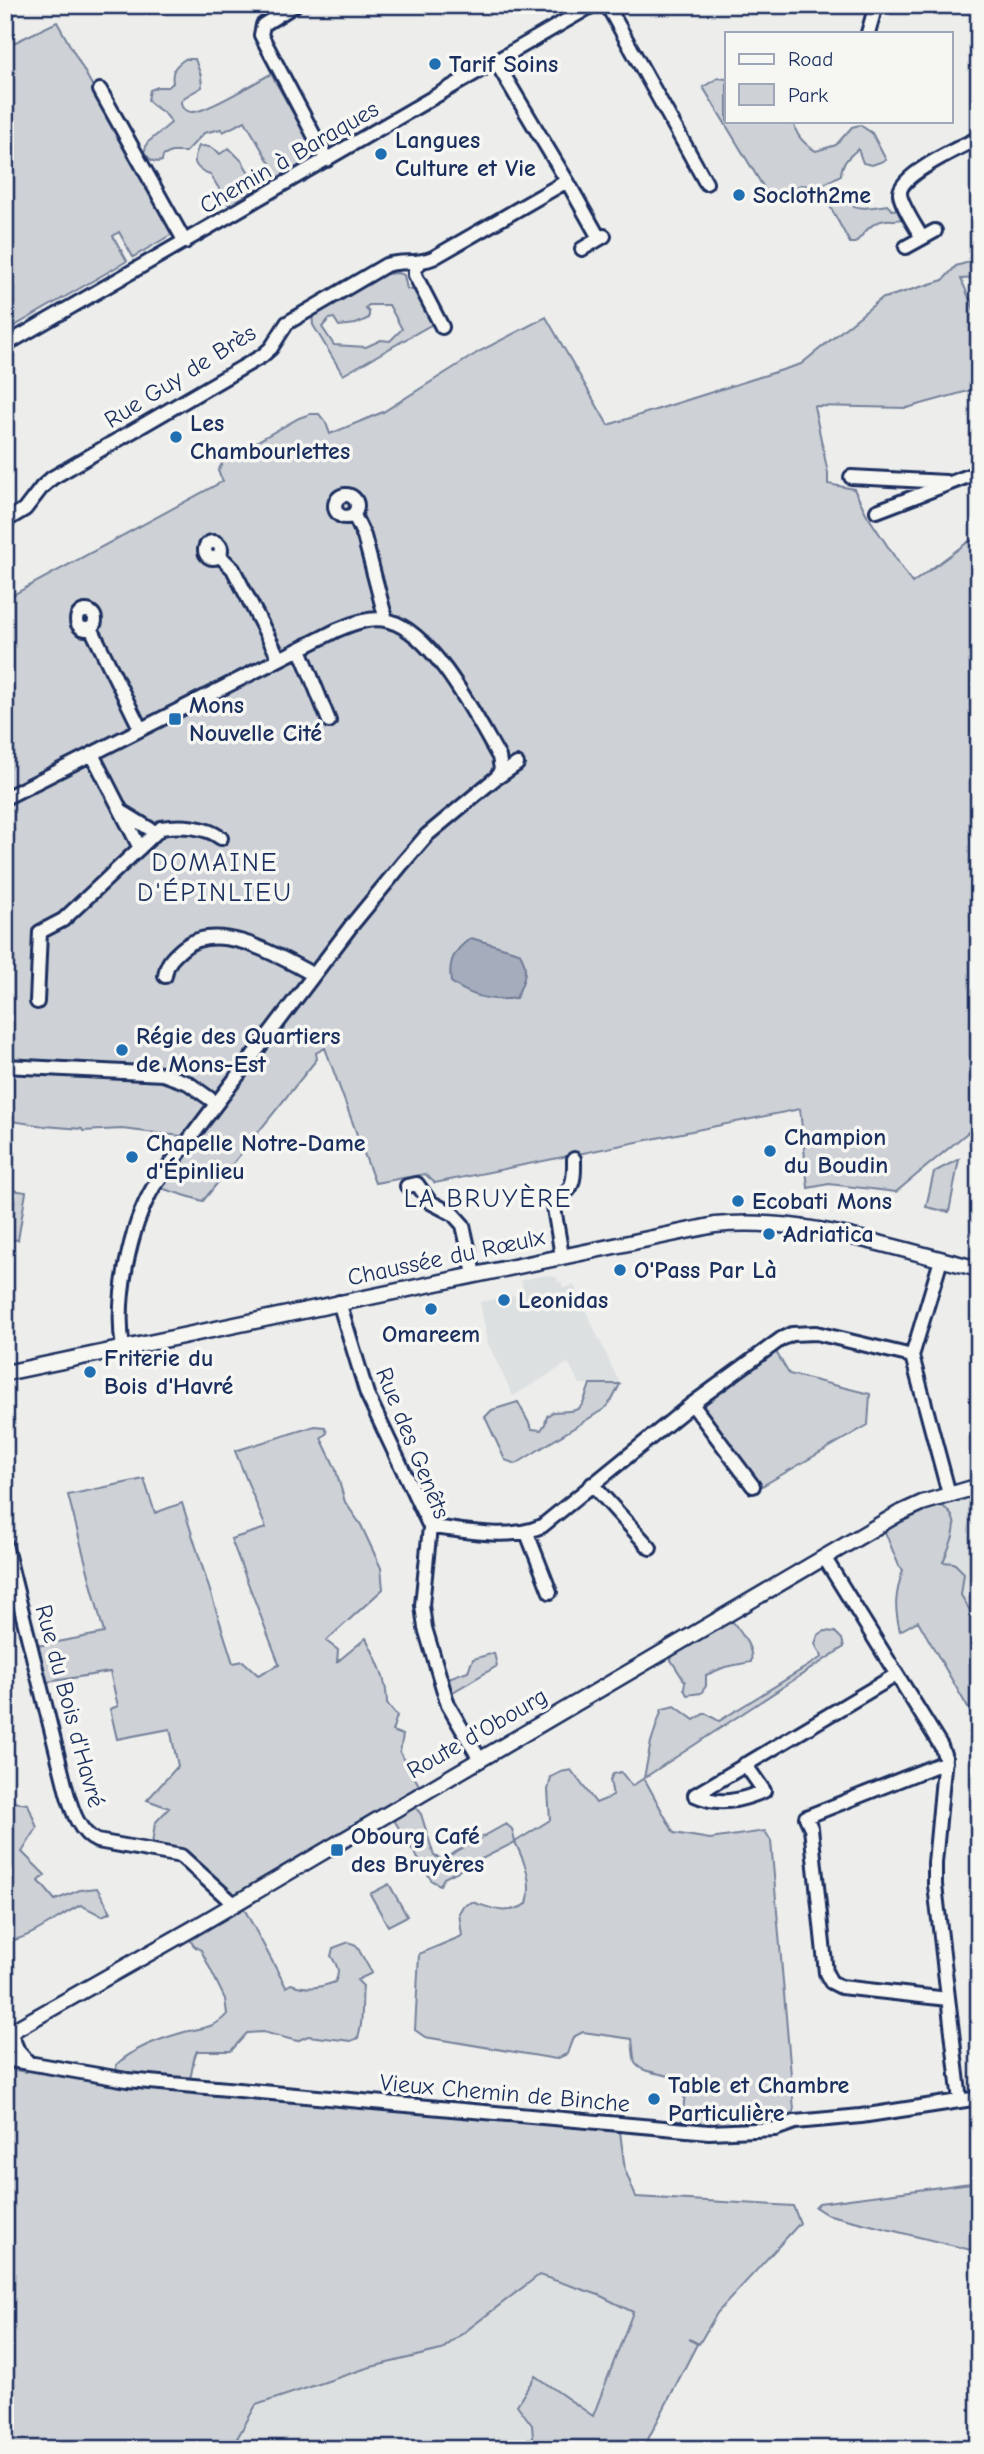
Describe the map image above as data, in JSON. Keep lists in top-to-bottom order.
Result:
{
  "streets": {
    "main road": ["Chaussée du Rœulx", "Route d'Obourg"],
    "street": [
      "Chemin à Baraques",
      "Rue Guy de Brès",
      "Rue des Genêts",
      "Rue du Bois d'Havré",
      "Vieux Chemin de Binche"
    ]
  },
  "crossings": [
    ["Chaussée du Rœulx", "Rue des Genêts"],
    ["Rue des Genêts", "Route d'Obourg"],
    ["Rue du Bois d'Havré", "Route d'Obourg"]
  ],
  "districts": ["DOMAINE D'ÉPINLIEU", "LA BRUYÈRE"],
  "places": {
    "other": [
      "Tarif Soins",
      "Langues Culture et Vie",
      "Socloth2me",
      "Les Chambourlettes",
      "Régie des Quartiers de Mons-Est",
      "Champion du Boudin",
      "Chapelle Notre-Dame d'Épinlieu",
      "Ecobati Mons",
      "Adriatica",
      "O'Pass Par Là",
      "Leonidas",
      "Omareem",
      "Friterie du Bois d'Havré",
      "Table et Chambre Particulière"
    ],
    "transit": ["Mons Nouvelle Cité", "Obourg Café des Bruyères"]
  },
  "legend": ["Road", "Park"]
}
